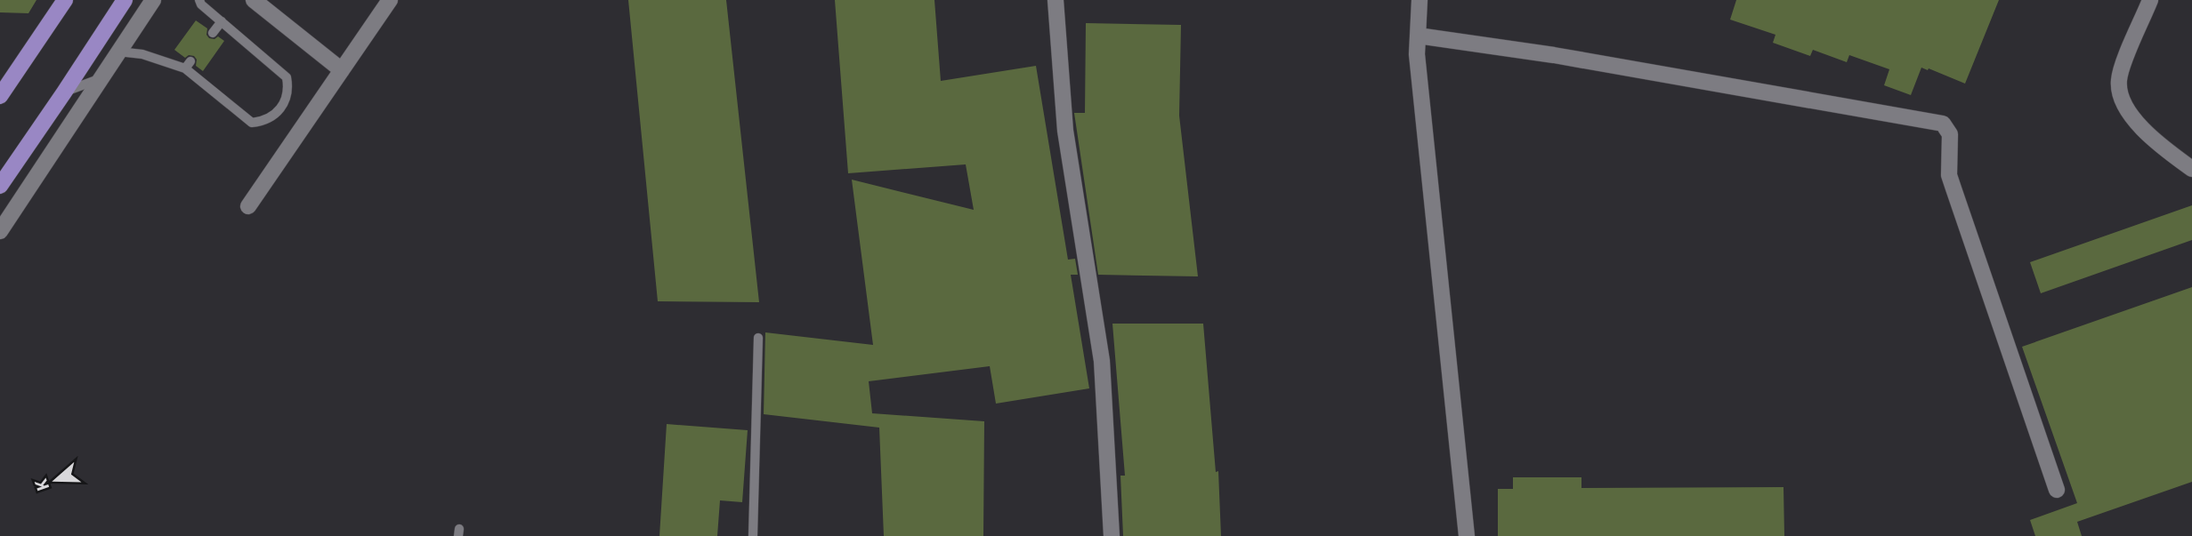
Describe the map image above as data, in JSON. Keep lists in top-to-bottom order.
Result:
{
  "north": "left"
}
